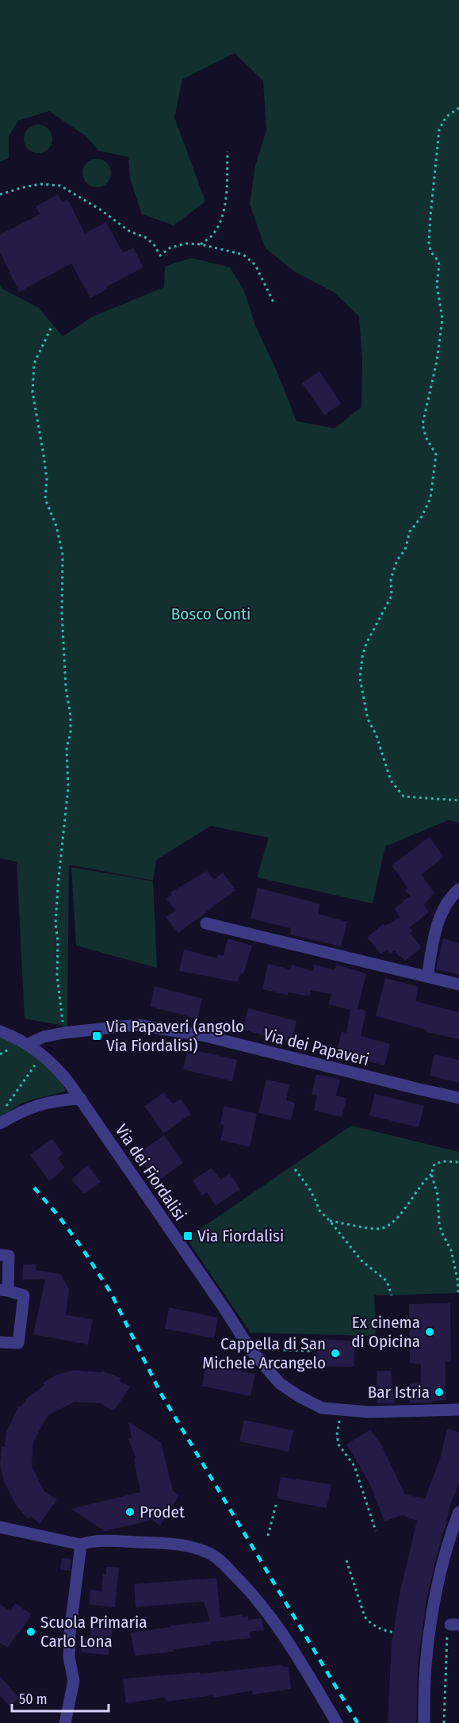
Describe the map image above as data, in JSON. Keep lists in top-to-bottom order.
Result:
{
  "streets": {
    "street": ["Via dei Papaveri", "Via dei Fiordalisi"]
  },
  "crossings": [
    ["Via dei Papaveri", "Via dei Fiordalisi"]
  ],
  "parks": ["Bosco Conti"],
  "places": {
    "transit": ["Via Papaveri (angolo Via Fiordalisi)", "Via Fiordalisi"],
    "other": [
      "Ex cinema di Opicina",
      "Cappella di San Michele Arcangelo",
      "Bar Istria",
      "Prodet",
      "Scuola Primaria Carlo Lona"
    ]
  },
  "scale_bar": "50 m"
}
